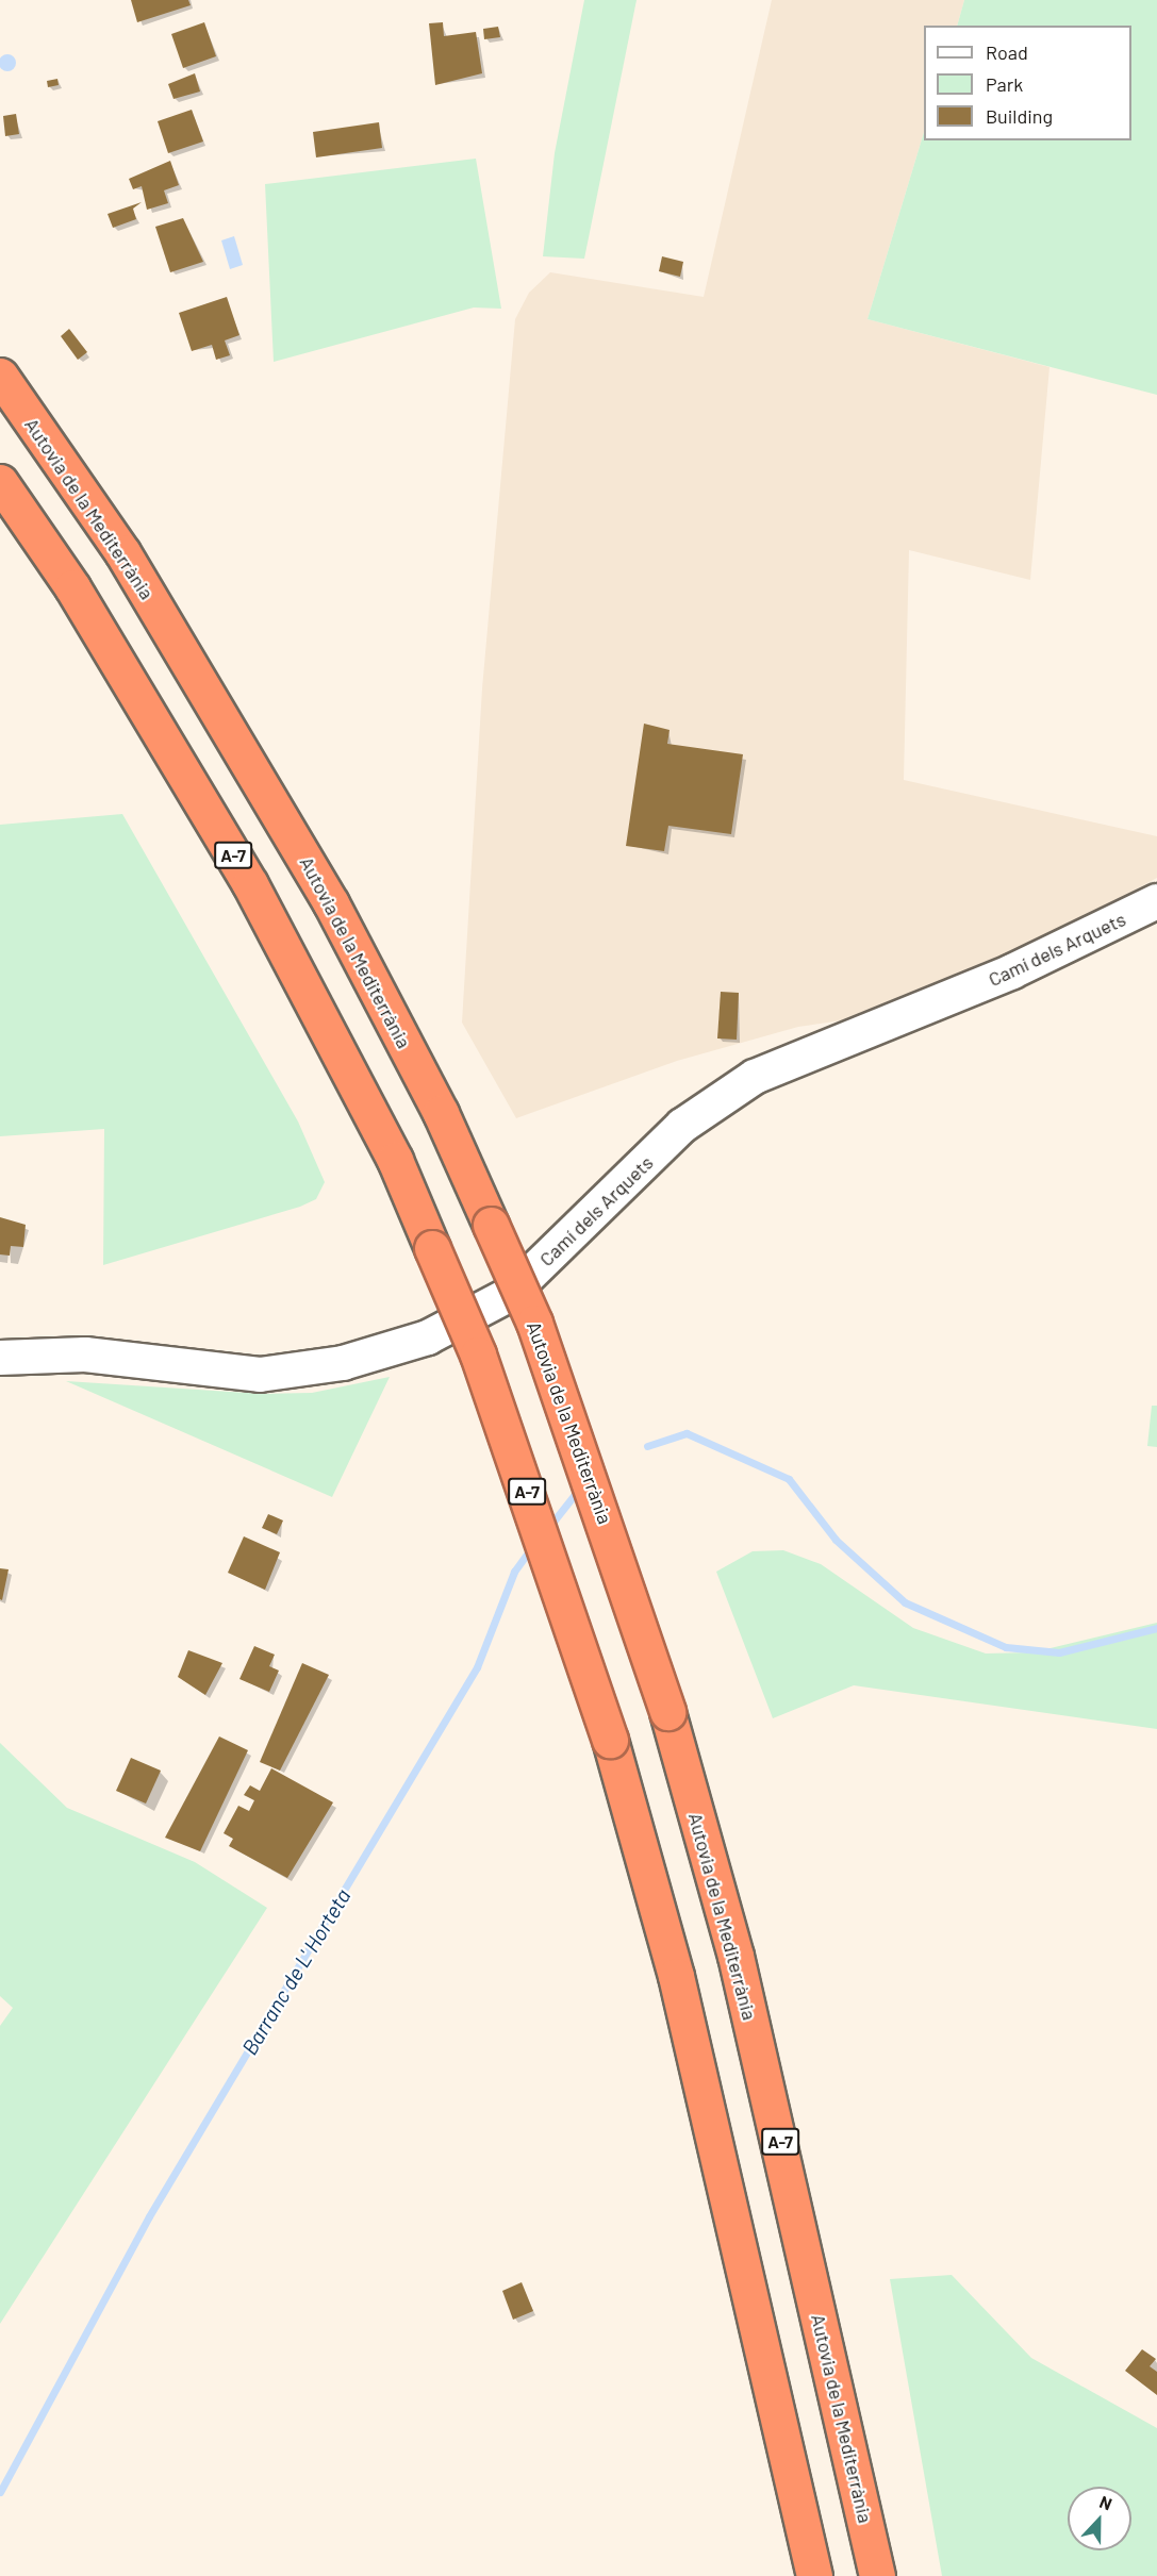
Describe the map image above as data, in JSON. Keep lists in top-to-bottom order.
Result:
{
  "streets": {
    "highway": ["Autovia de la Mediterrània", "A-7"],
    "street": ["Camí dels Arquets"]
  },
  "water": ["Barranc de L' Horteta"],
  "legend": ["Road", "Park", "Building"],
  "north": "top"
}
